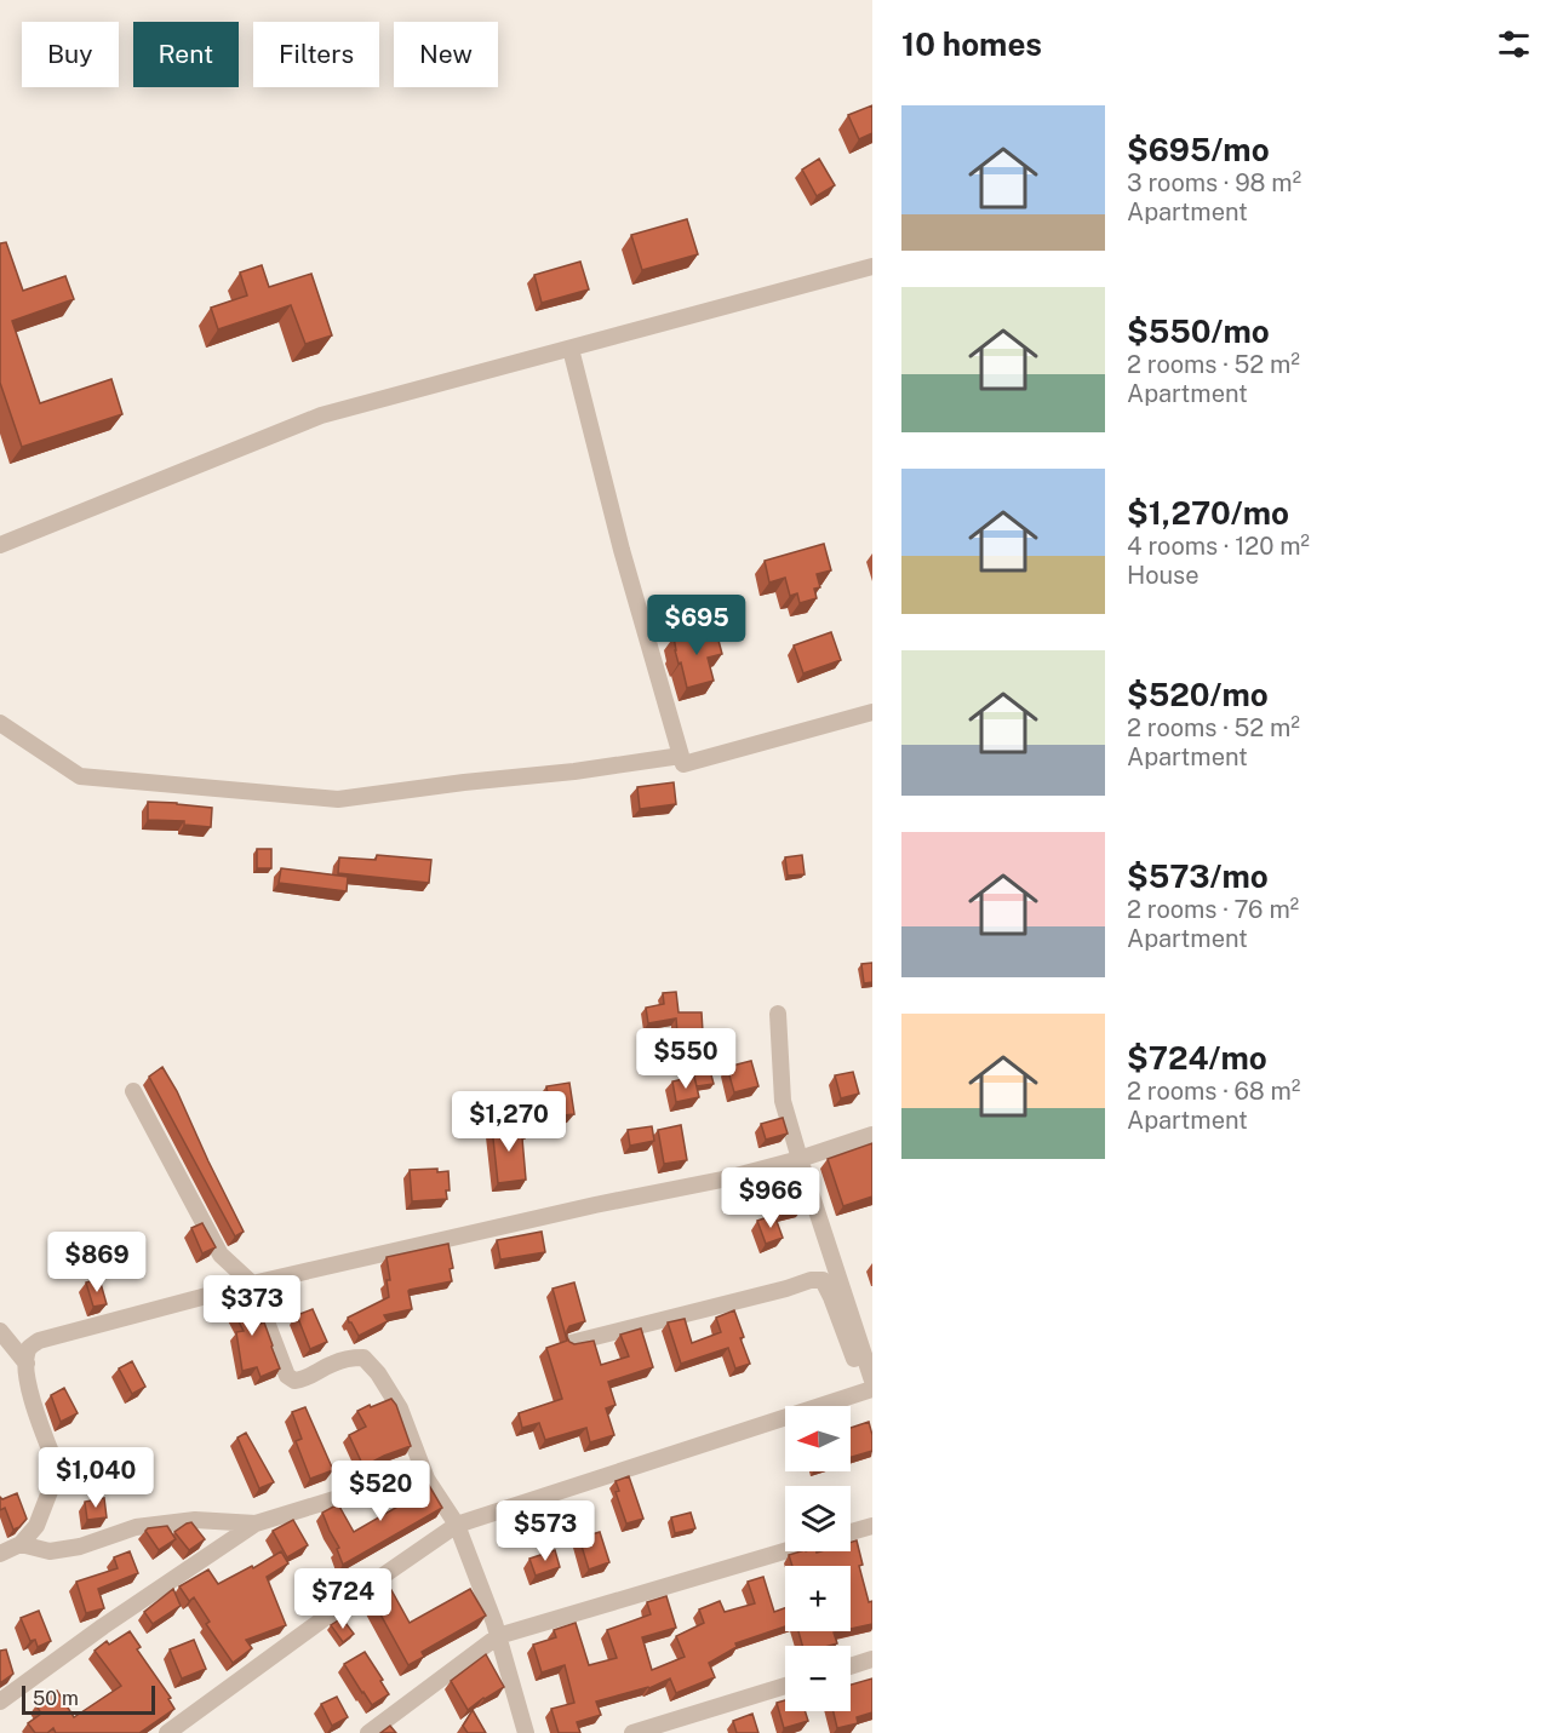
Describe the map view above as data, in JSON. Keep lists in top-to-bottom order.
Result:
{
  "scale_bar": "50 m",
  "north": "left",
  "page": {
    "heading": "10 homes",
    "chip": [
      "Buy",
      "Rent",
      "Filters",
      "New"
    ],
    "list": [
      {
        "name": "$695/mo",
        "note": "3 rooms · 98 m² · Apartment"
      },
      {
        "name": "$550/mo",
        "note": "2 rooms · 52 m² · Apartment"
      },
      {
        "name": "$1,270/mo",
        "note": "4 rooms · 120 m² · House"
      },
      {
        "name": "$520/mo",
        "note": "2 rooms · 52 m² · Apartment"
      },
      {
        "name": "$573/mo",
        "note": "2 rooms · 76 m² · Apartment"
      },
      {
        "name": "$724/mo",
        "note": "2 rooms · 68 m² · Apartment"
      }
    ],
    "price": [
      "$695",
      "$550",
      "$1,270",
      "$966",
      "$869",
      "$373",
      "$1,040",
      "$520",
      "$573",
      "$724"
    ],
    "map_buttons": ["+", "−"],
    "scale": "50 m"
  }
}
